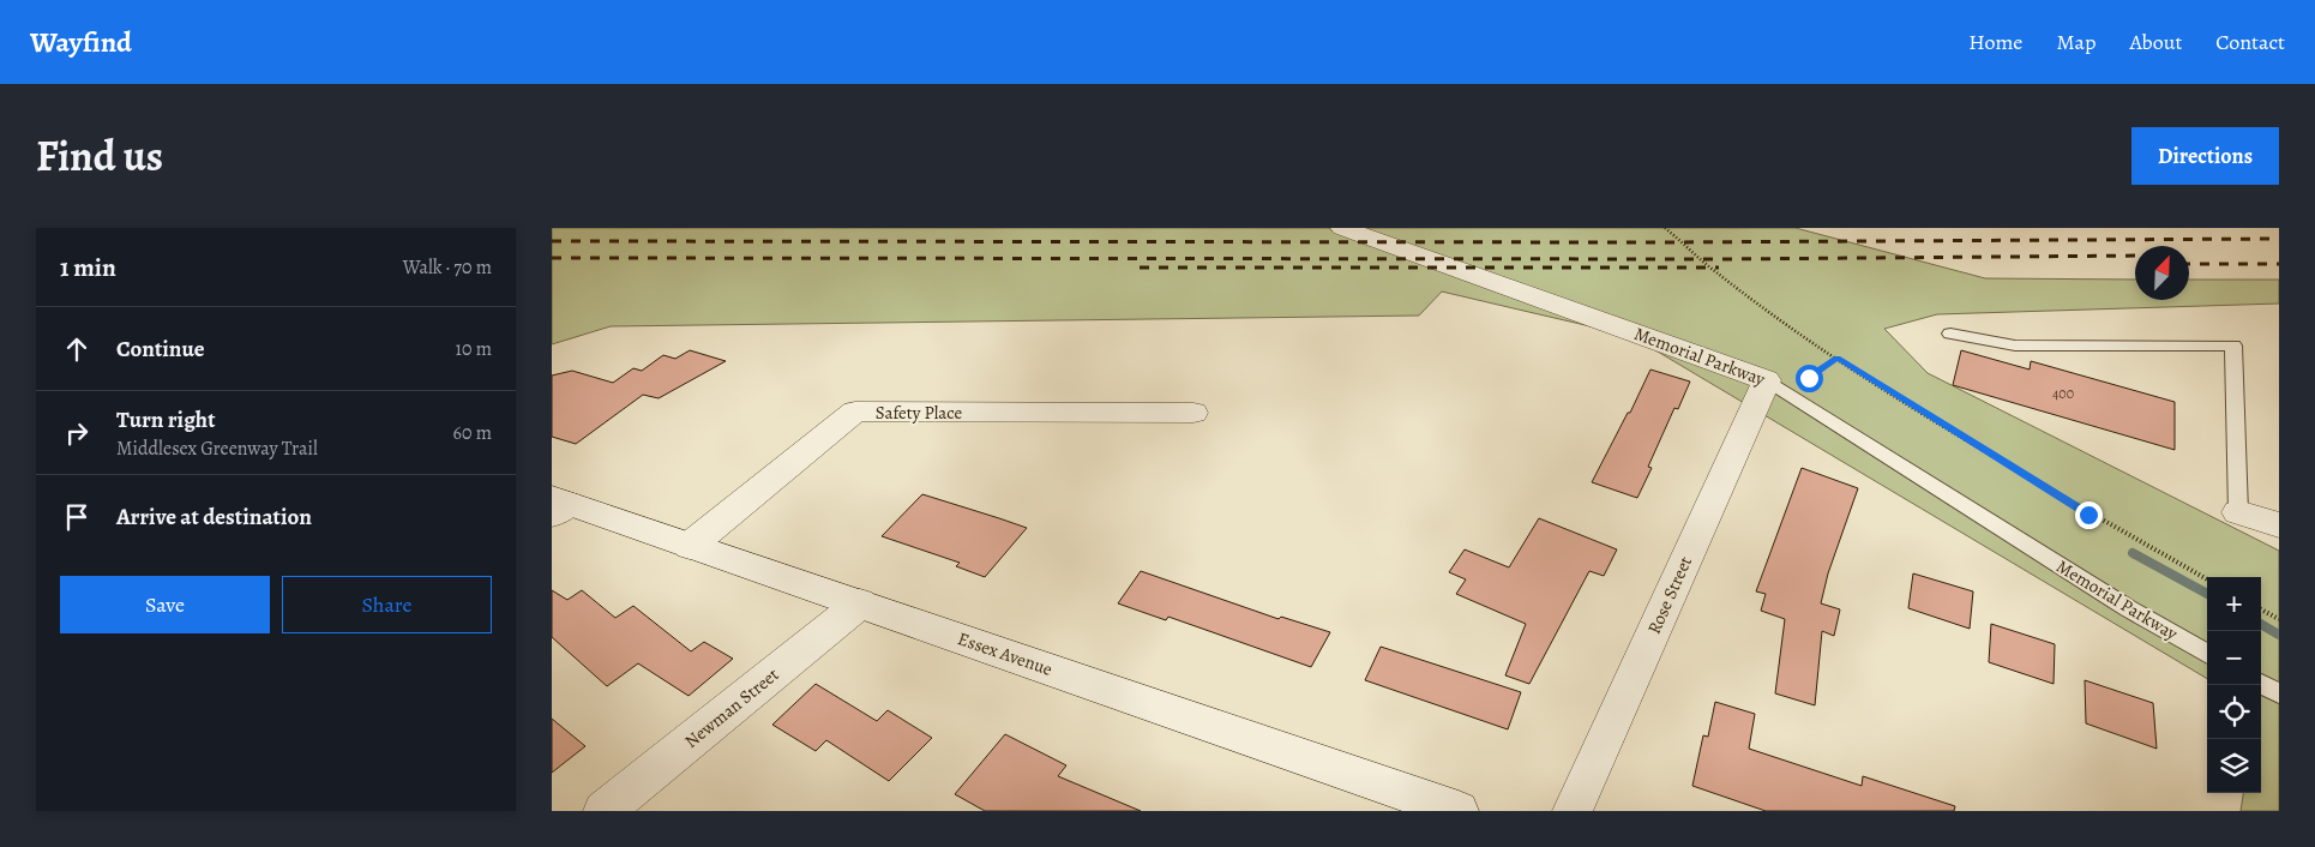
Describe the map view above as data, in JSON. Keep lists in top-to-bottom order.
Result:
{
  "streets": {
    "street": [
      "Memorial Parkway",
      "Safety Place",
      "Rose Street",
      "Essex Avenue",
      "Newman Street"
    ]
  },
  "crossings": [
    ["Memorial Parkway", "Rose Street"],
    ["Safety Place", "Essex Avenue"],
    ["Essex Avenue", "Newman Street"]
  ],
  "house_numbers": ["400"],
  "north": "top right",
  "page": {
    "header": "Wayfind",
    "nav": [
      "Home",
      "Map",
      "About",
      "Contact"
    ],
    "title": "Find us",
    "buttons": [
      "Directions",
      ["Save", "Share"]
    ],
    "heading": ["1 min", "Walk · 70 m"],
    "list": [
      ["Continue", "10 m"],
      ["Turn right", "Middlesex Greenway Trail", "60 m"],
      "Arrive at destination"
    ],
    "map_buttons": ["+", "−"]
  }
}
